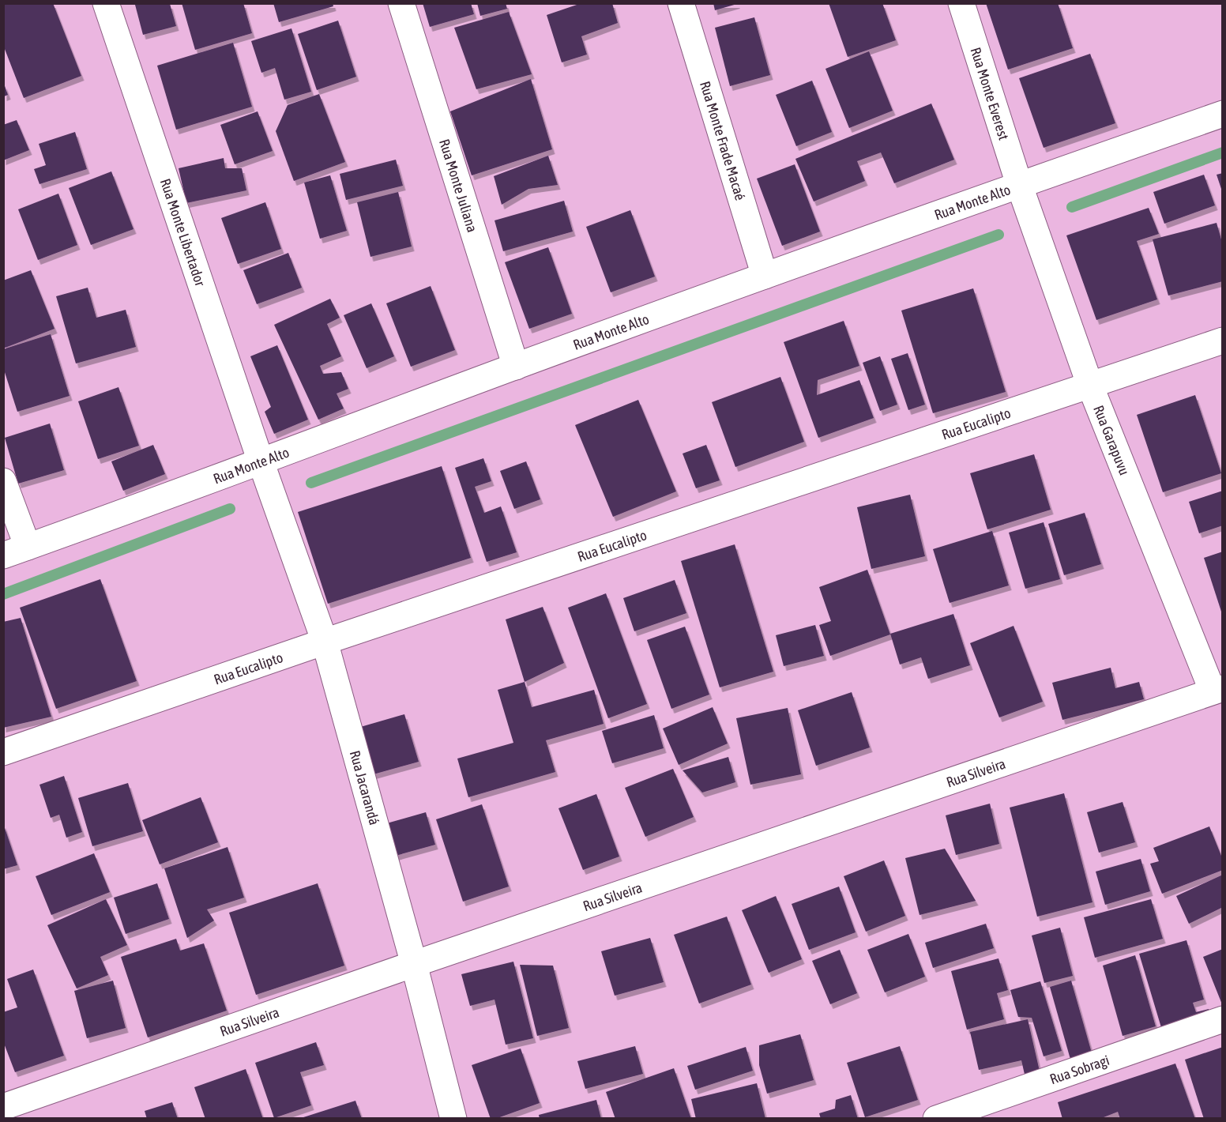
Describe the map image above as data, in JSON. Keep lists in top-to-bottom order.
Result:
{
  "streets": {
    "street": [
      "Rua Monte Everest",
      "Rua Monte Frade Macaé",
      "Rua Monte Juliana",
      "Rua Monte Alto",
      "Rua Monte Libertador",
      "Rua Eucalipto",
      "Rua Garapuvu",
      "Rua Silveira",
      "Rua Jacarandá",
      "Rua Sobragi"
    ]
  },
  "crossings": [
    ["Rua Monte Everest", "Rua Monte Alto"],
    ["Rua Monte Everest", "Rua Garapuvu"],
    ["Rua Monte Frade Macaé", "Rua Monte Alto"],
    ["Rua Monte Juliana", "Rua Monte Alto"],
    ["Rua Monte Alto", "Rua Monte Libertador"],
    ["Rua Monte Alto", "Rua Garapuvu"],
    ["Rua Monte Alto", "Rua Jacarandá"],
    ["Rua Monte Libertador", "Rua Jacarandá"],
    ["Rua Eucalipto", "Rua Garapuvu"],
    ["Rua Eucalipto", "Rua Jacarandá"],
    ["Rua Garapuvu", "Rua Silveira"],
    ["Rua Silveira", "Rua Jacarandá"]
  ]
}
